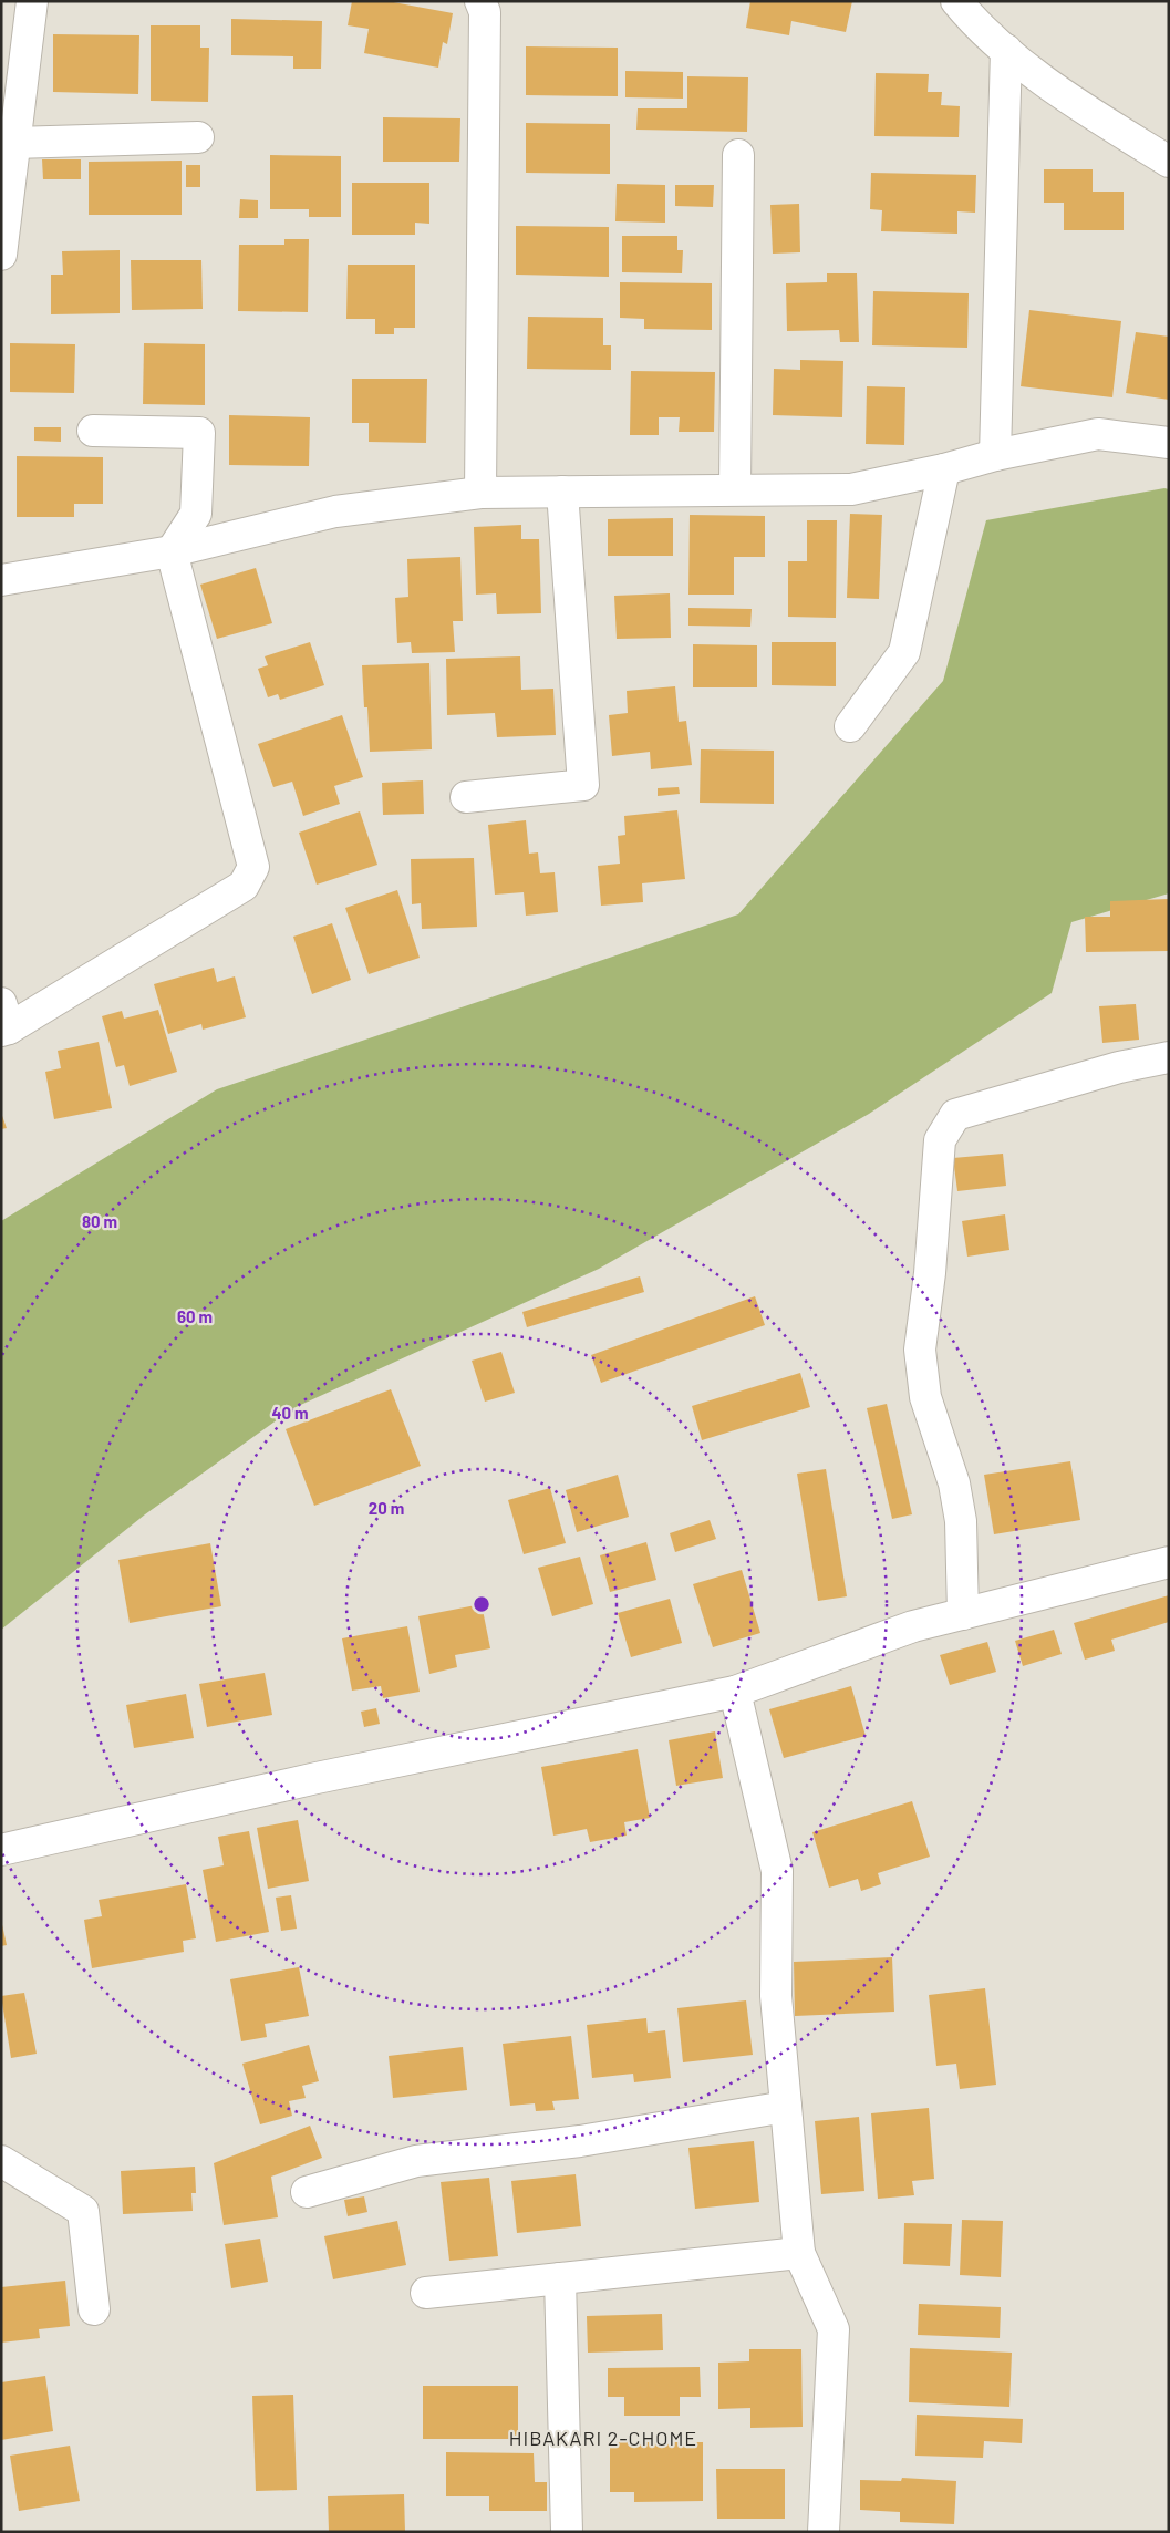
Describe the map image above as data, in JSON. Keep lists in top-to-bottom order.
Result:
{
  "districts": ["HIBAKARI 2-CHOME"],
  "rings": [
    "80 m",
    "60 m",
    "40 m",
    "20 m"
  ]
}
